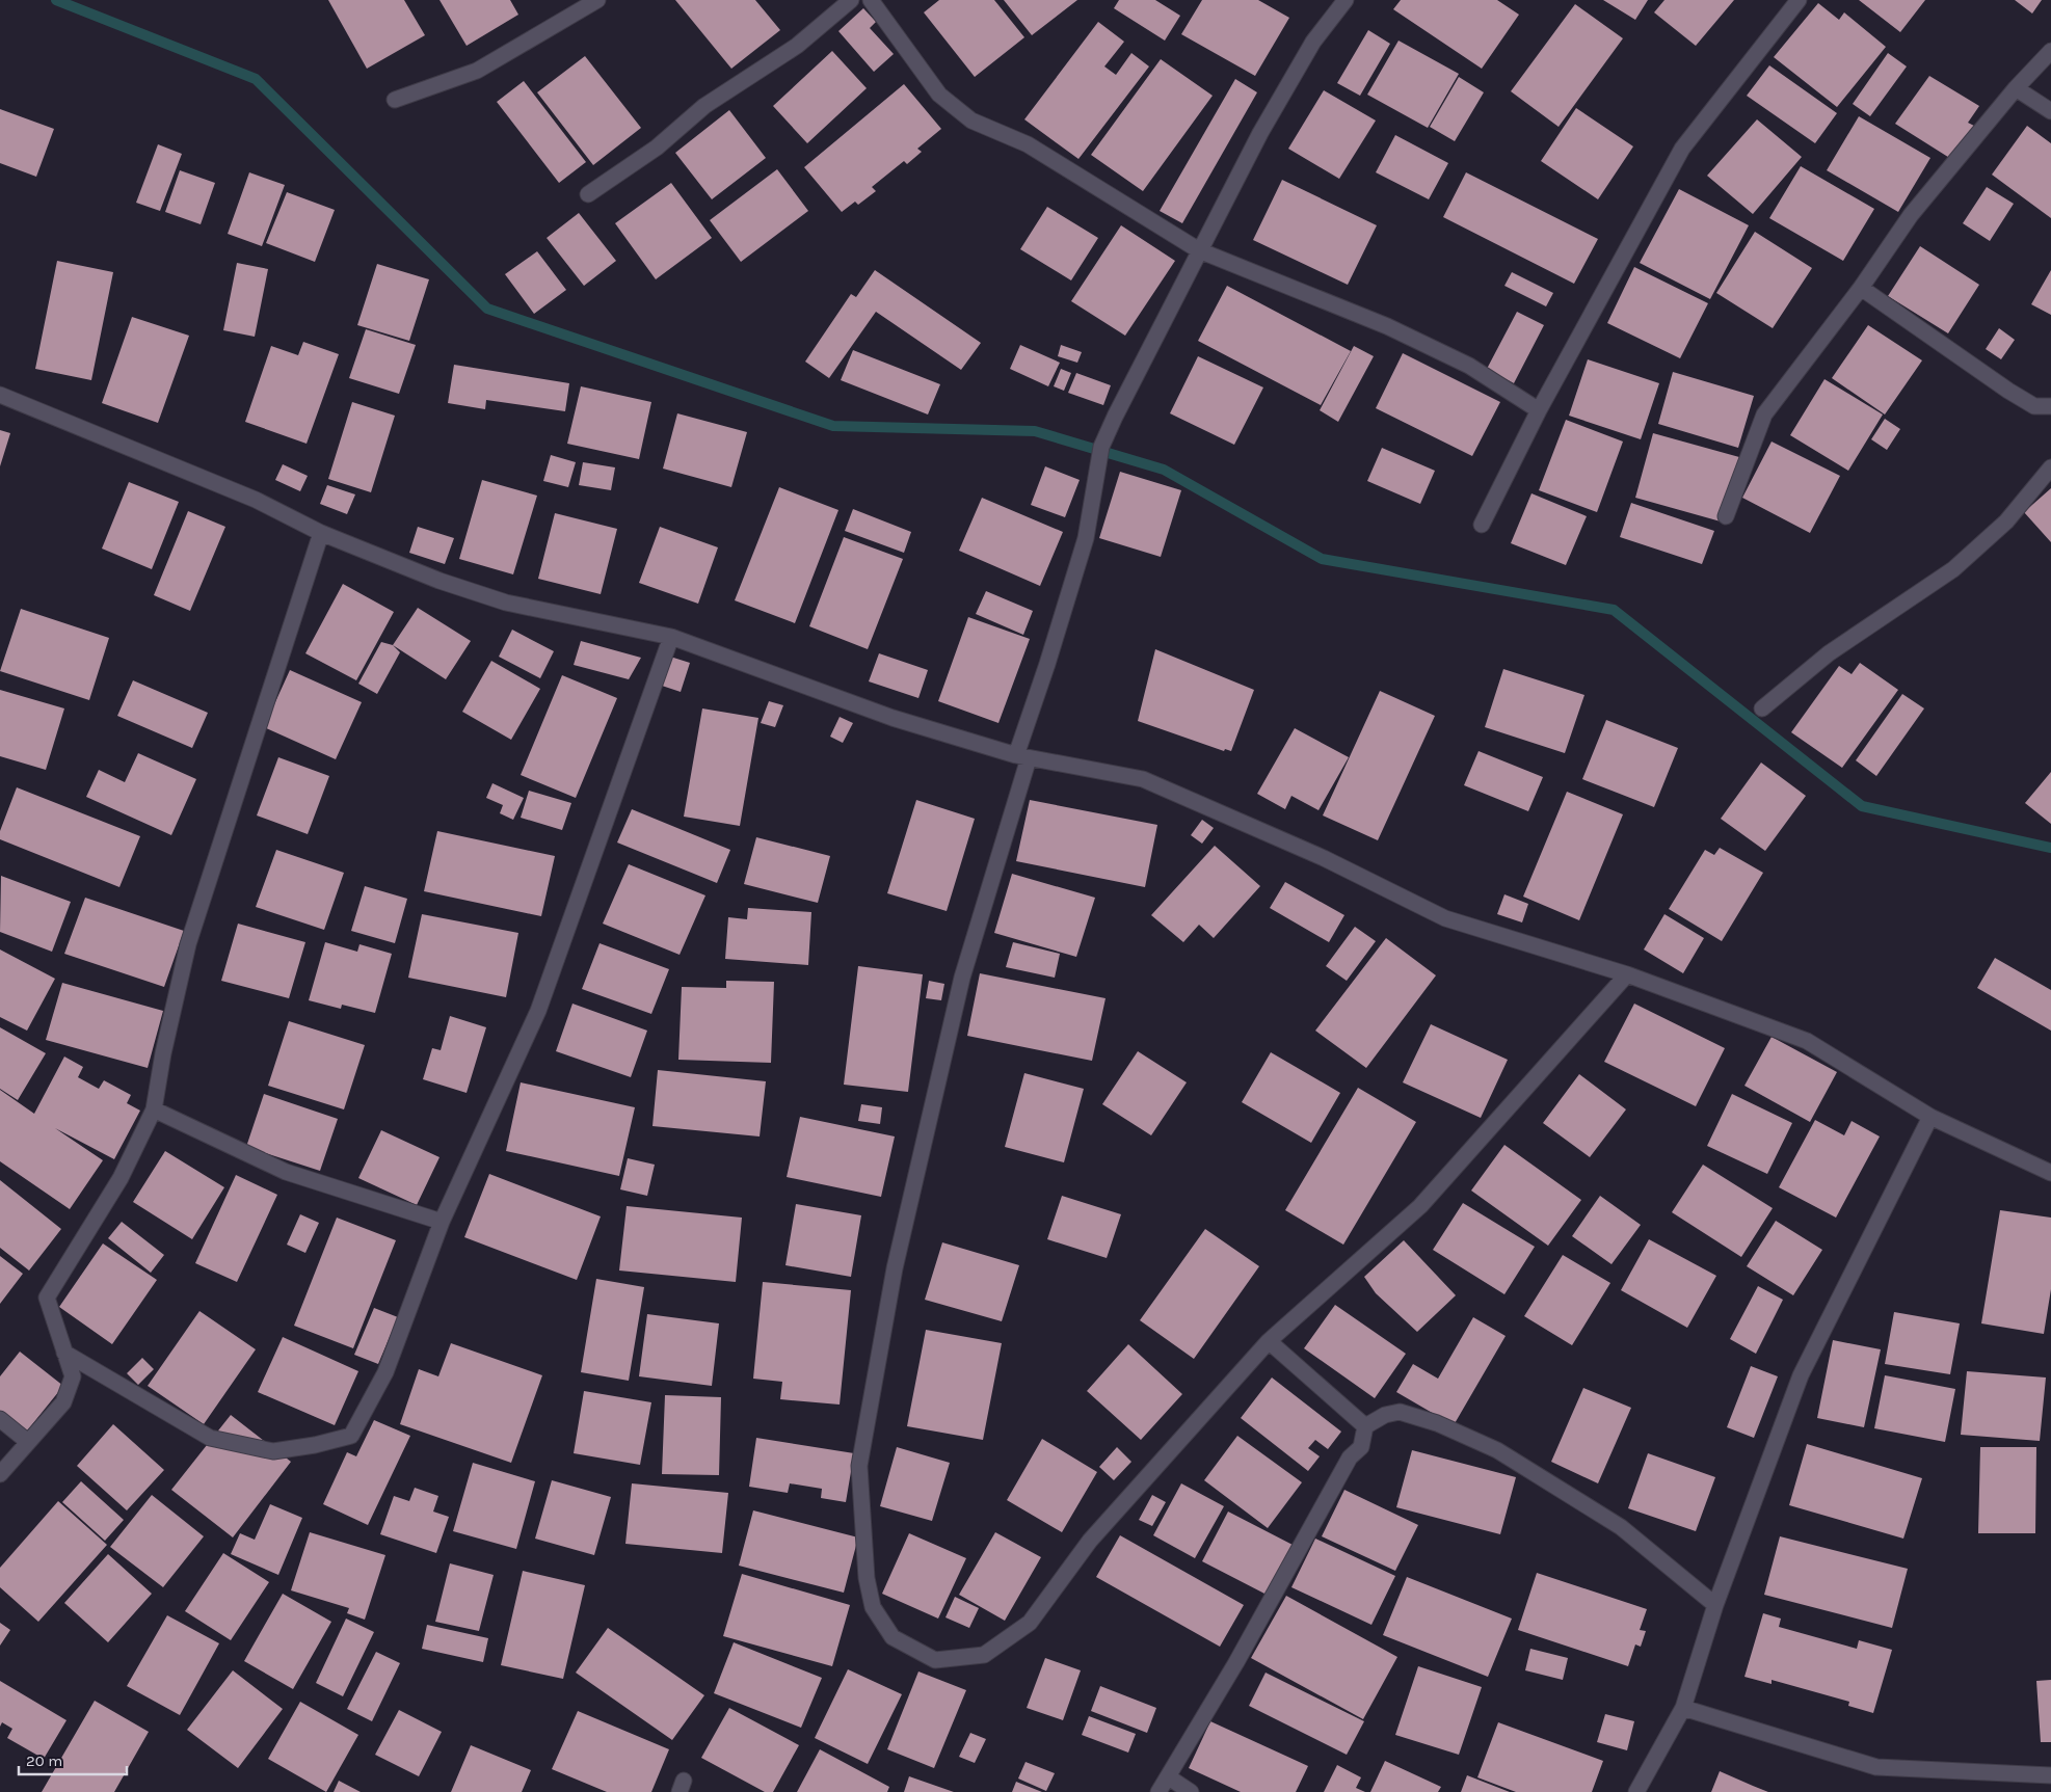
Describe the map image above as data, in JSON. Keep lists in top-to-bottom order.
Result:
{
  "scale_bar": "20 m"
}
